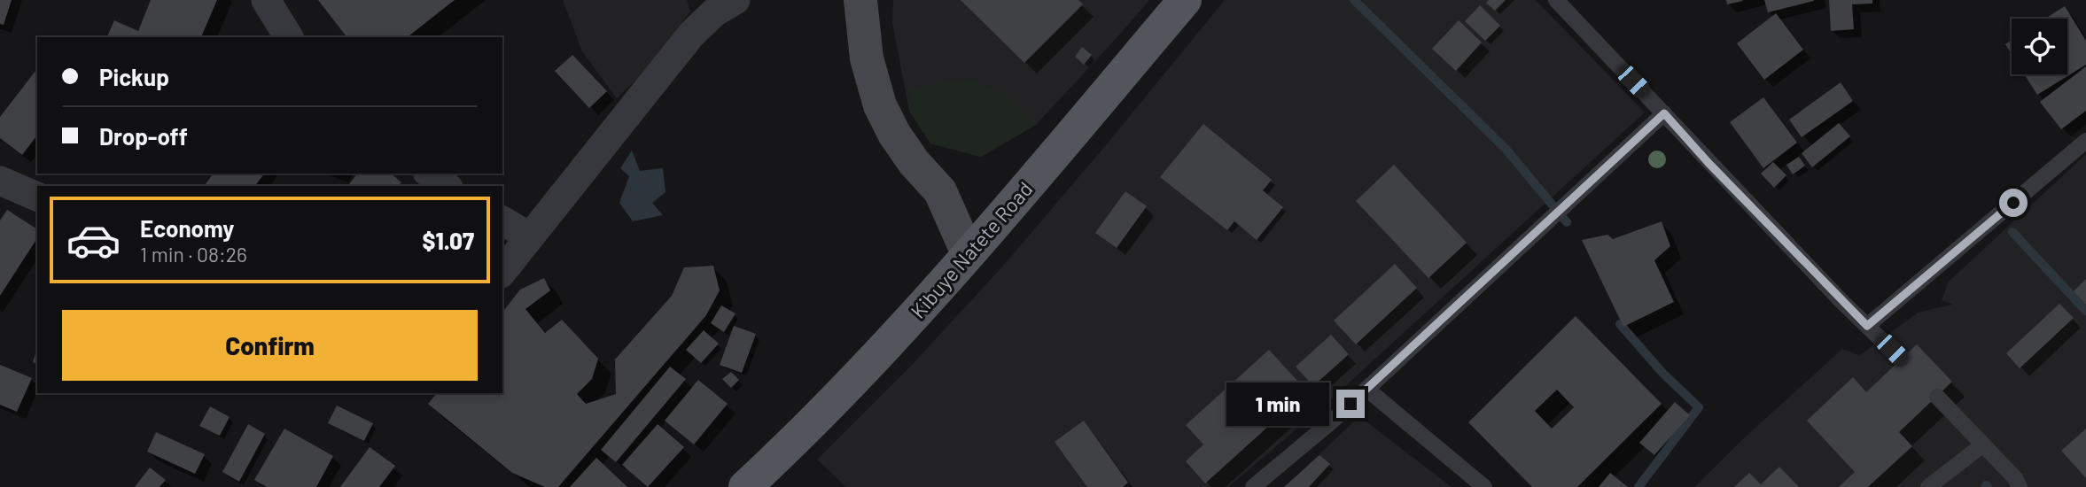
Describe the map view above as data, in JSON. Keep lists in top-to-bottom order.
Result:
{
  "streets": {
    "main road": ["Kibuye Natete Road"]
  },
  "page": {
    "banner": ["Pickup", "Drop-off"],
    "list": [
      {
        "name": "Economy",
        "note": "1 min · 08:26",
        "value": "$1.07"
      }
    ],
    "buttons": "Confirm",
    "bubble": "1 min"
  }
}
